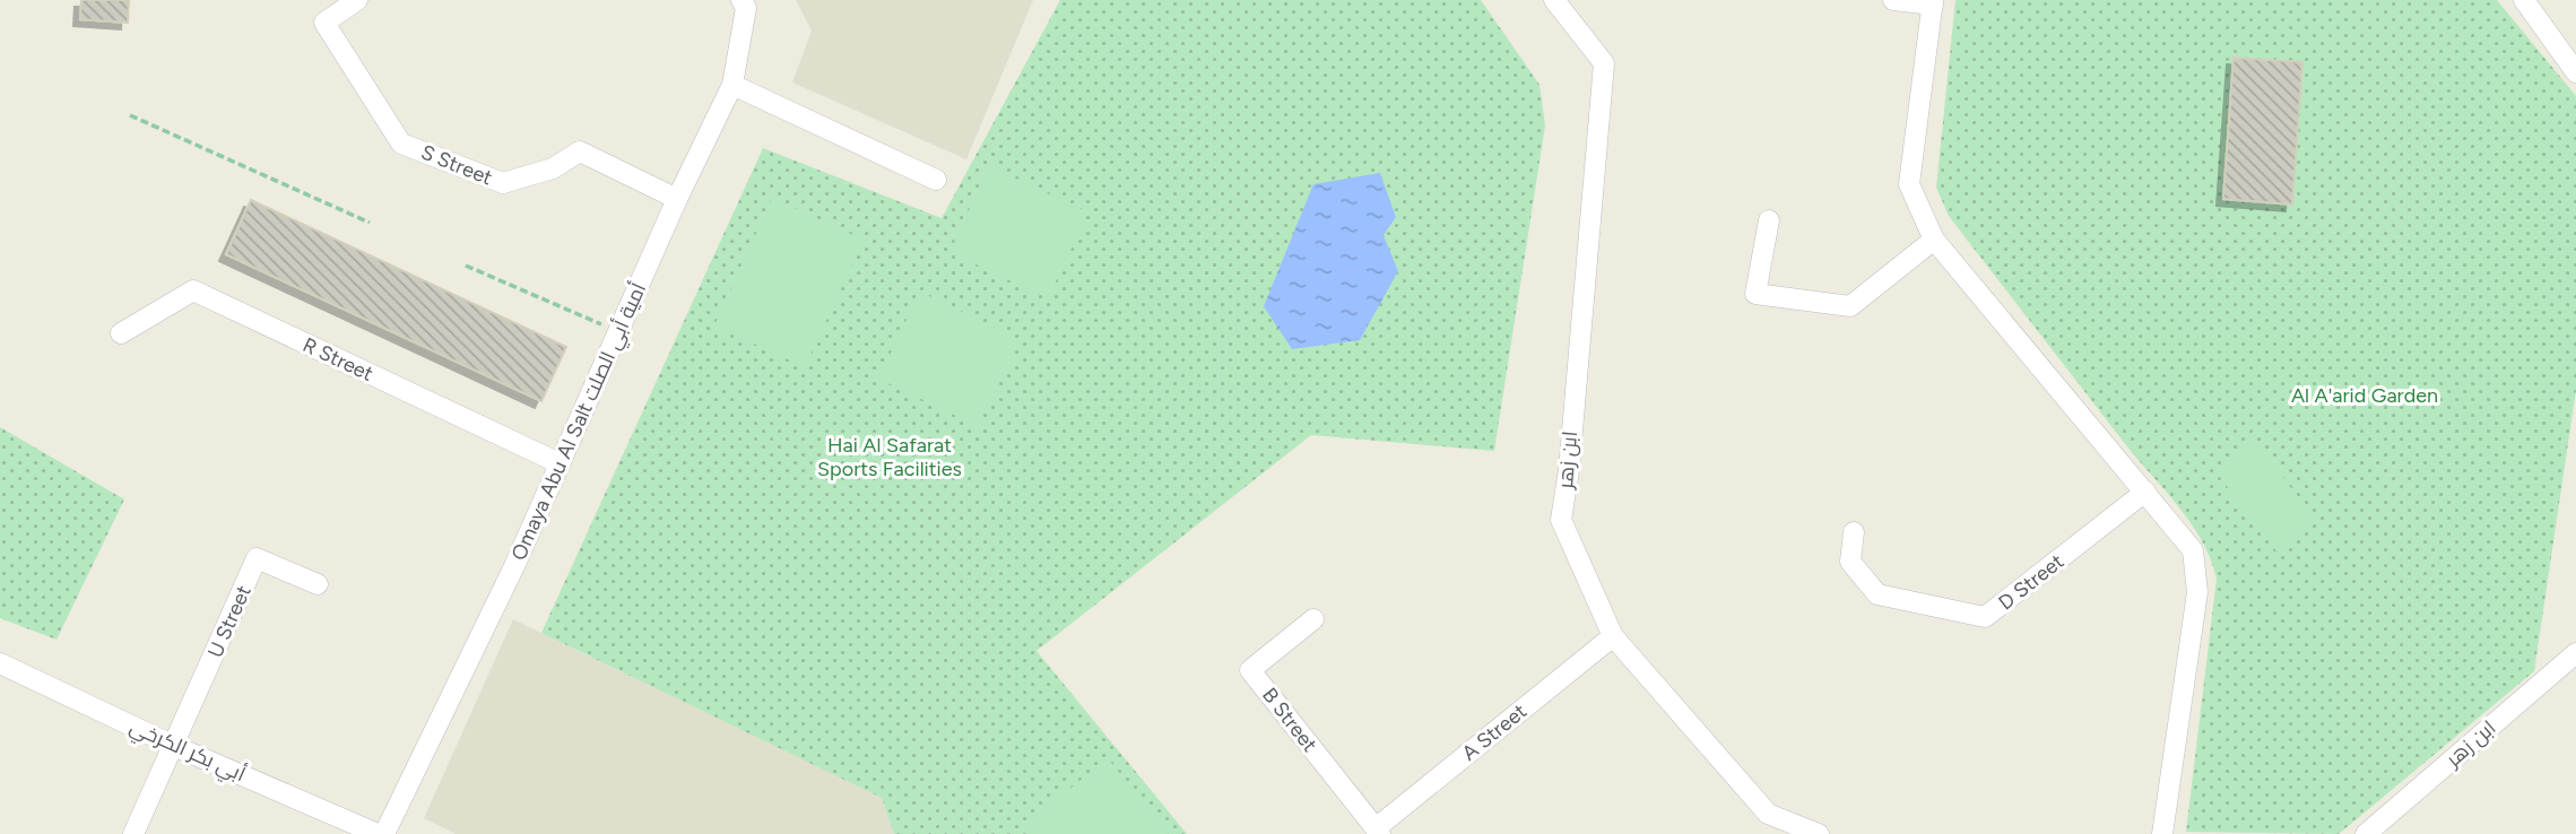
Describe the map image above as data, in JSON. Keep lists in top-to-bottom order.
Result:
{
  "streets": {
    "street": [
      "S Street",
      "R Street",
      "Omaya Abu Al Salt أمية أبي الصلت",
      "ابن زهر",
      "D Street",
      "U Street",
      "B Street",
      "A Street",
      "أبي بكر الكرخي"
    ]
  },
  "crossings": [
    ["S Street", "Omaya Abu Al Salt أمية أبي الصلت"],
    ["R Street", "Omaya Abu Al Salt أمية أبي الصلت"],
    ["Omaya Abu Al Salt أمية أبي الصلت", "أبي بكر الكرخي"],
    ["ابن زهر", "A Street"],
    ["U Street", "أبي بكر الكرخي"],
    ["B Street", "A Street"]
  ],
  "parks": ["Al A'arid Garden", "Hai Al Safarat Sports Facilities"]
}
